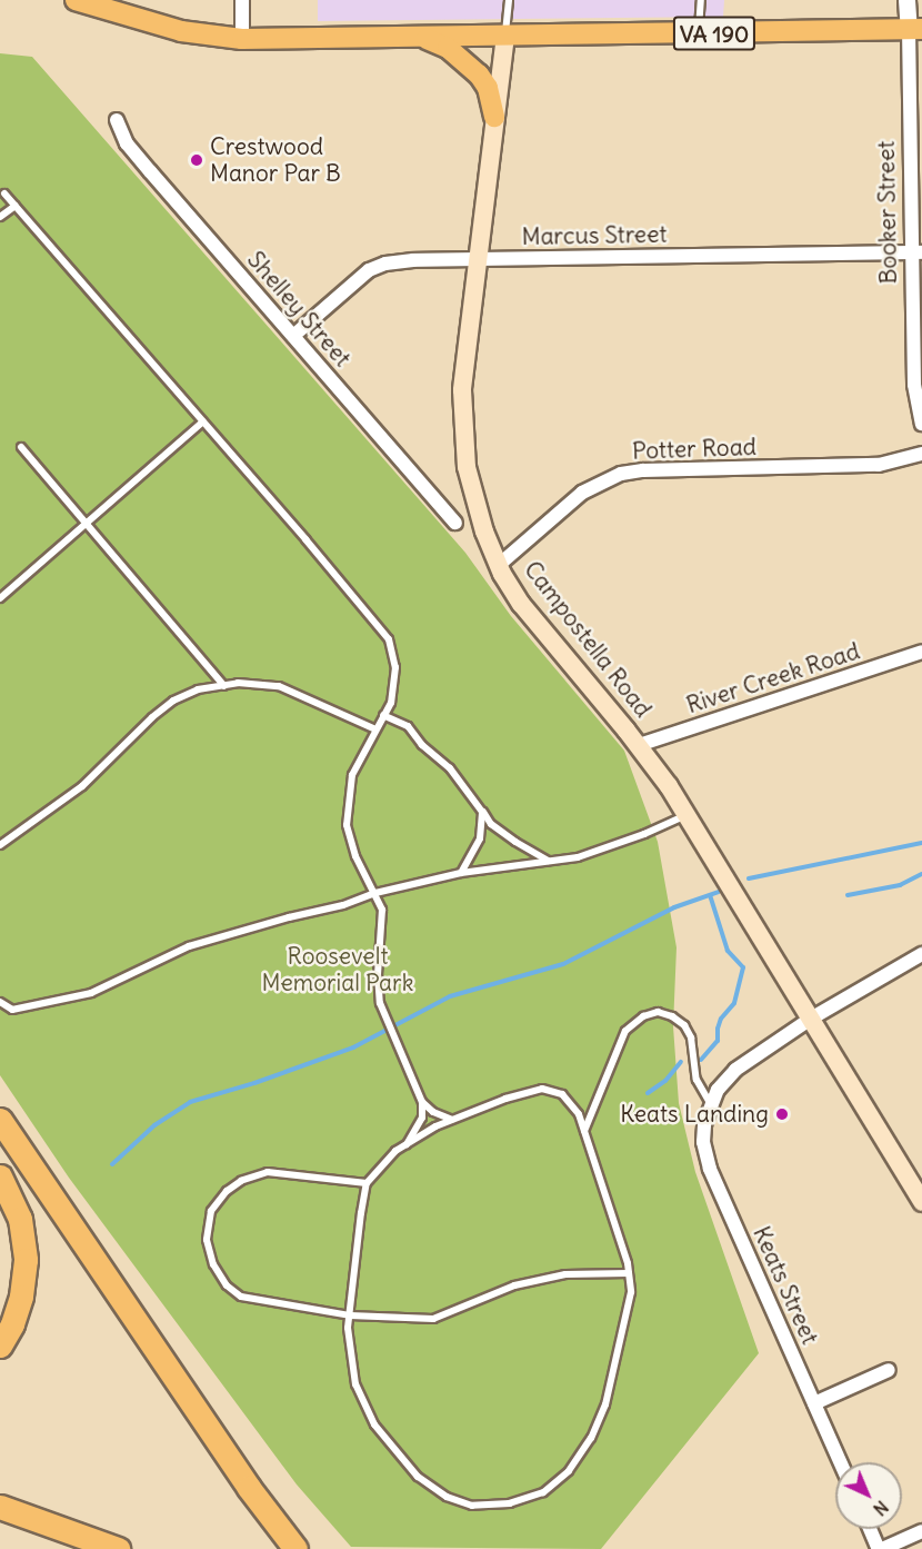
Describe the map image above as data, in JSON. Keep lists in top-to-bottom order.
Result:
{
  "streets": {
    "main road": ["VA 190", "Campostella Road"],
    "street": [
      "Booker Street",
      "Marcus Street",
      "Shelley Street",
      "Potter Road",
      "River Creek Road",
      "Keats Street"
    ]
  },
  "crossings": [
    ["VA 190", "Booker Street"],
    ["VA 190", "Campostella Road"],
    ["Booker Street", "Marcus Street"],
    ["Marcus Street", "Shelley Street"],
    ["Marcus Street", "Campostella Road"],
    ["Potter Road", "Campostella Road"],
    ["Campostella Road", "River Creek Road"],
    ["Campostella Road", "Keats Street"]
  ],
  "parks": ["Roosevelt Memorial Park"],
  "places": ["Crestwood Manor Par B", "Keats Landing"],
  "north": "bottom right"
}
